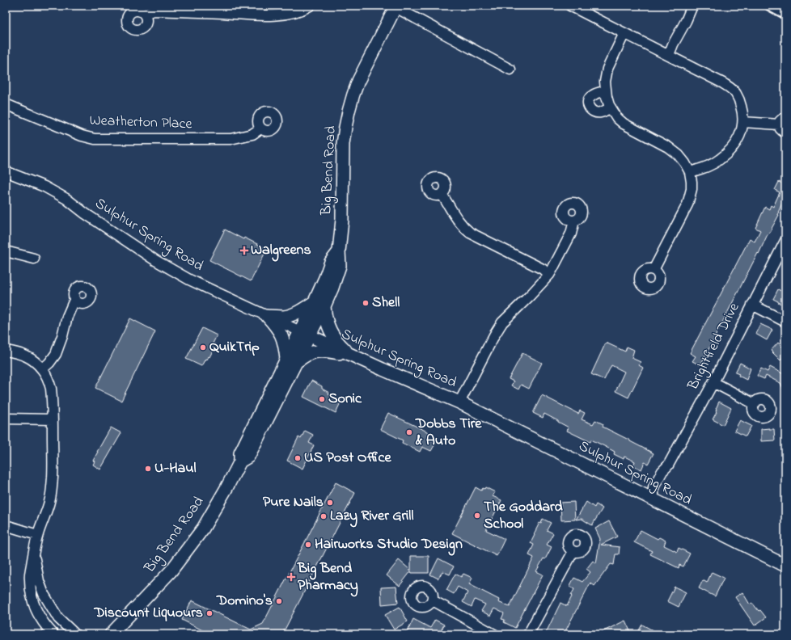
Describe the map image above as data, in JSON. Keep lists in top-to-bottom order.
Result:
{
  "streets": {
    "main road": ["Big Bend Road", "Sulphur Spring Road"],
    "street": ["Weatherton Place", "Brightfield Drive"]
  },
  "crossings": [
    ["Big Bend Road", "Sulphur Spring Road"],
    ["Sulphur Spring Road", "Brightfield Drive"]
  ],
  "places": {
    "health": ["Walgreens", "Big Bend Pharmacy"],
    "other": [
      "Shell",
      "QuikTrip",
      "Sonic",
      "Dobbs Tire & Auto",
      "US Post Office",
      "U-Haul",
      "Pure Nails",
      "The Goddard School",
      "Lazy River Grill",
      "Hairworks Studio Design",
      "Domino's",
      "Discount Liquours"
    ]
  }
}
